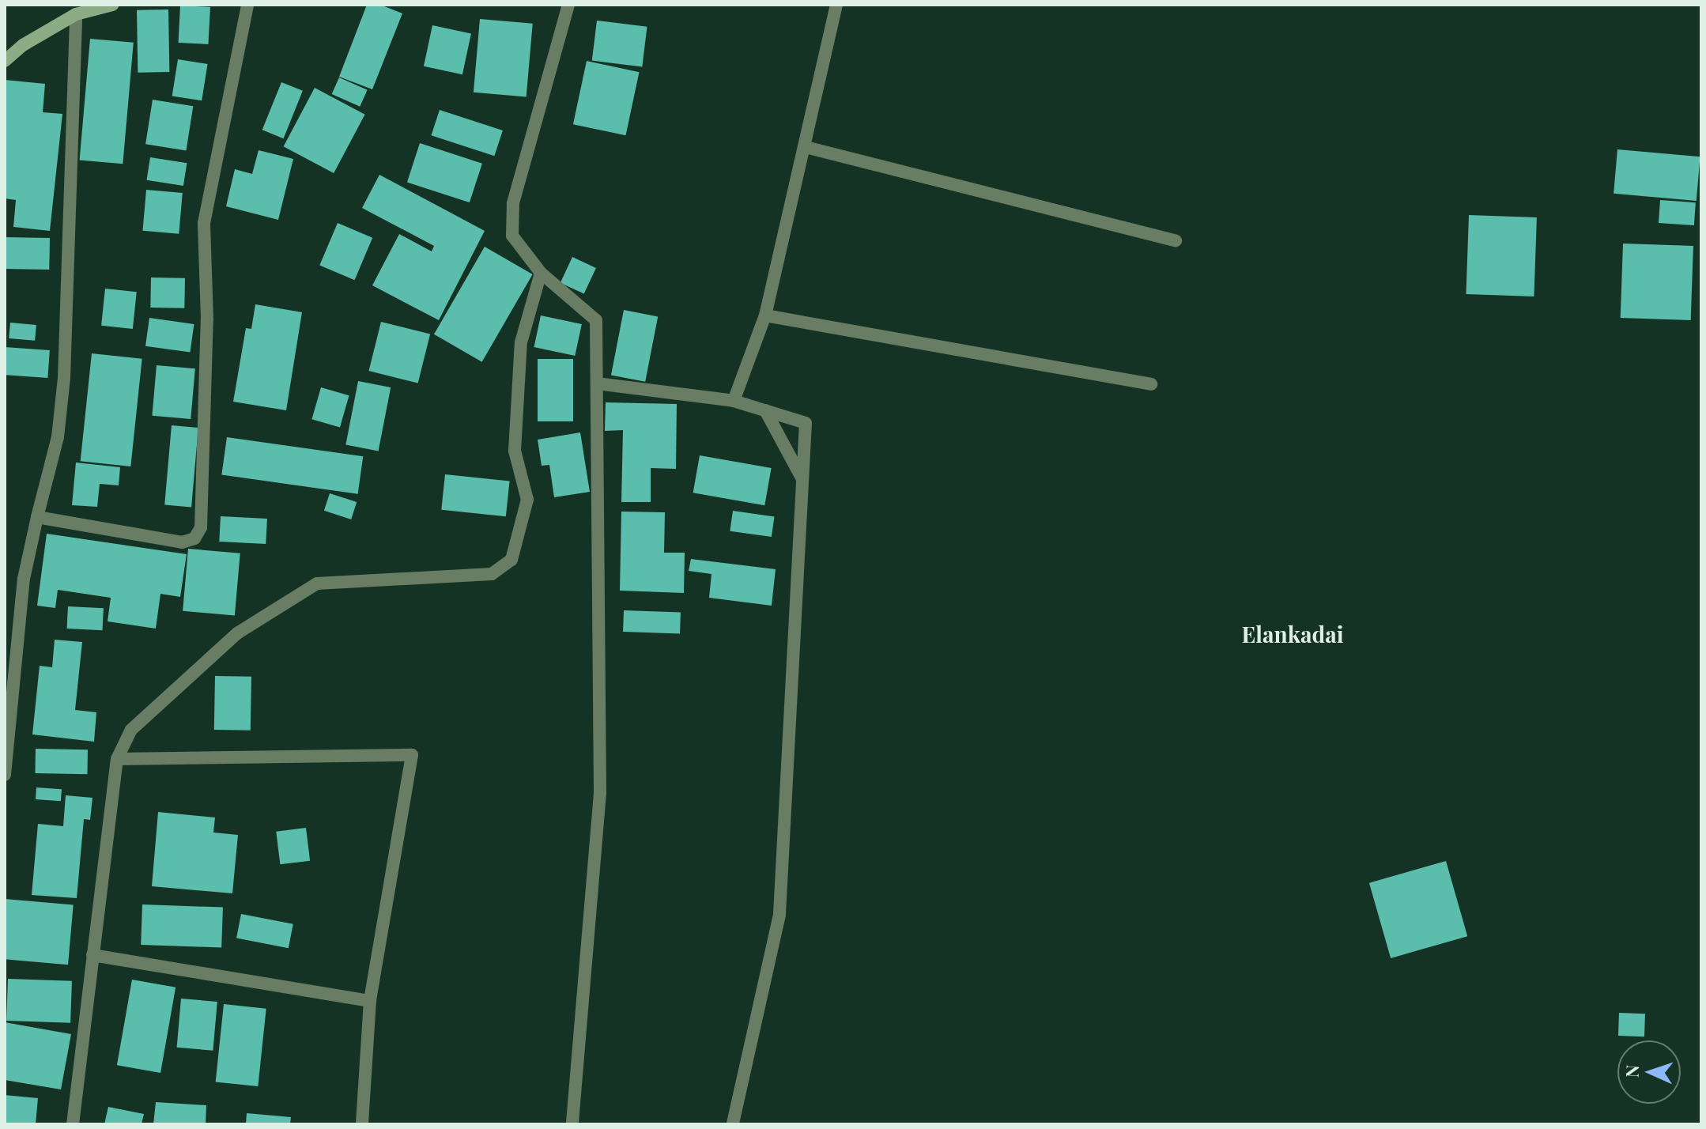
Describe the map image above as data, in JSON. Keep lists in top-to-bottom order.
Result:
{
  "districts": ["Elankadai"],
  "north": "left"
}
